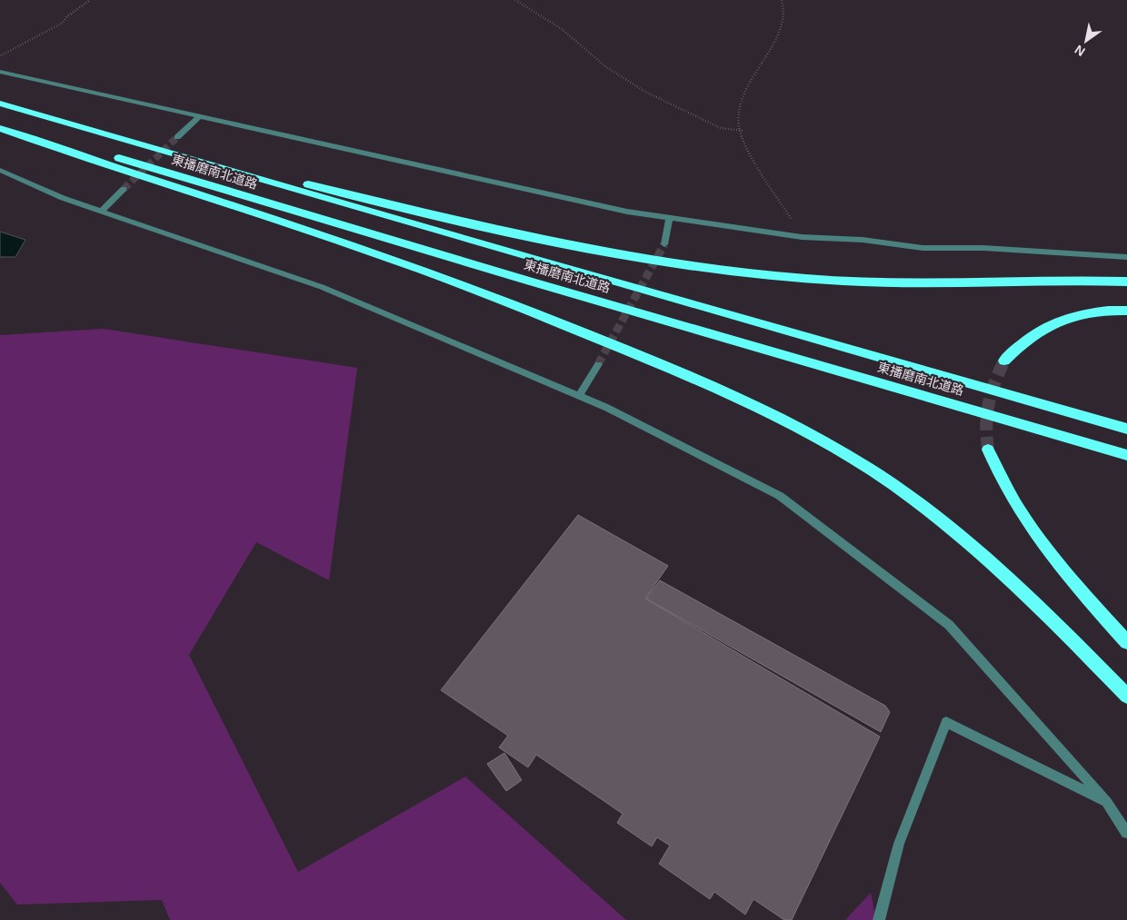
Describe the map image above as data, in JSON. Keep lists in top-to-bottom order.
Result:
{
  "streets": {
    "highway": ["東播磨南北道路"]
  },
  "north": "bottom left"
}
